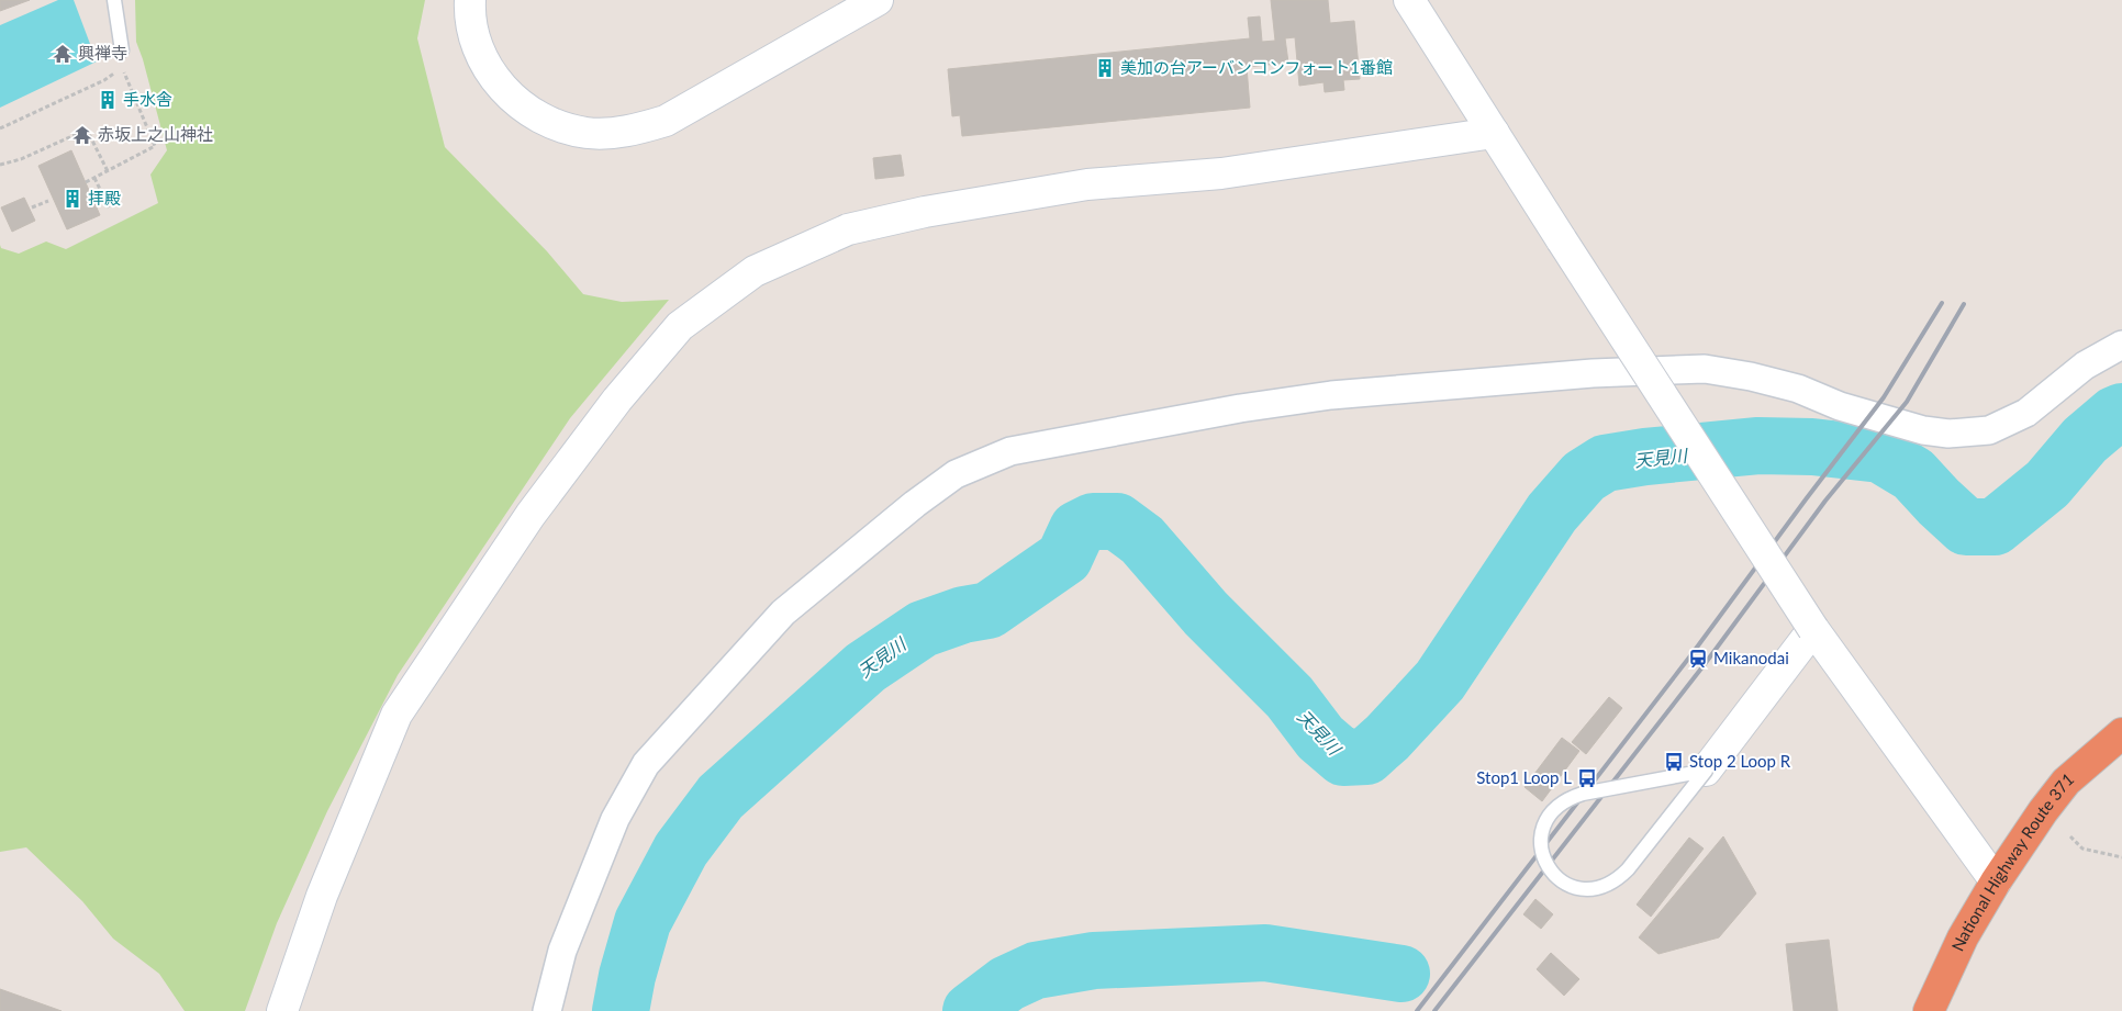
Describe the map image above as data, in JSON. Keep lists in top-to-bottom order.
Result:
{
  "streets": {
    "highway": ["National Highway Route 371"]
  },
  "water": ["天見川"],
  "places": {
    "temple": ["興禅寺", "赤坂上之山神社"],
    "building": ["美加の台アーバンコンフォート1番館", "手水舎", "拝殿"],
    "station": ["Mikanodai"],
    "bus stop": ["Stop 2 Loop R", "Stop1 Loop L"]
  }
}
